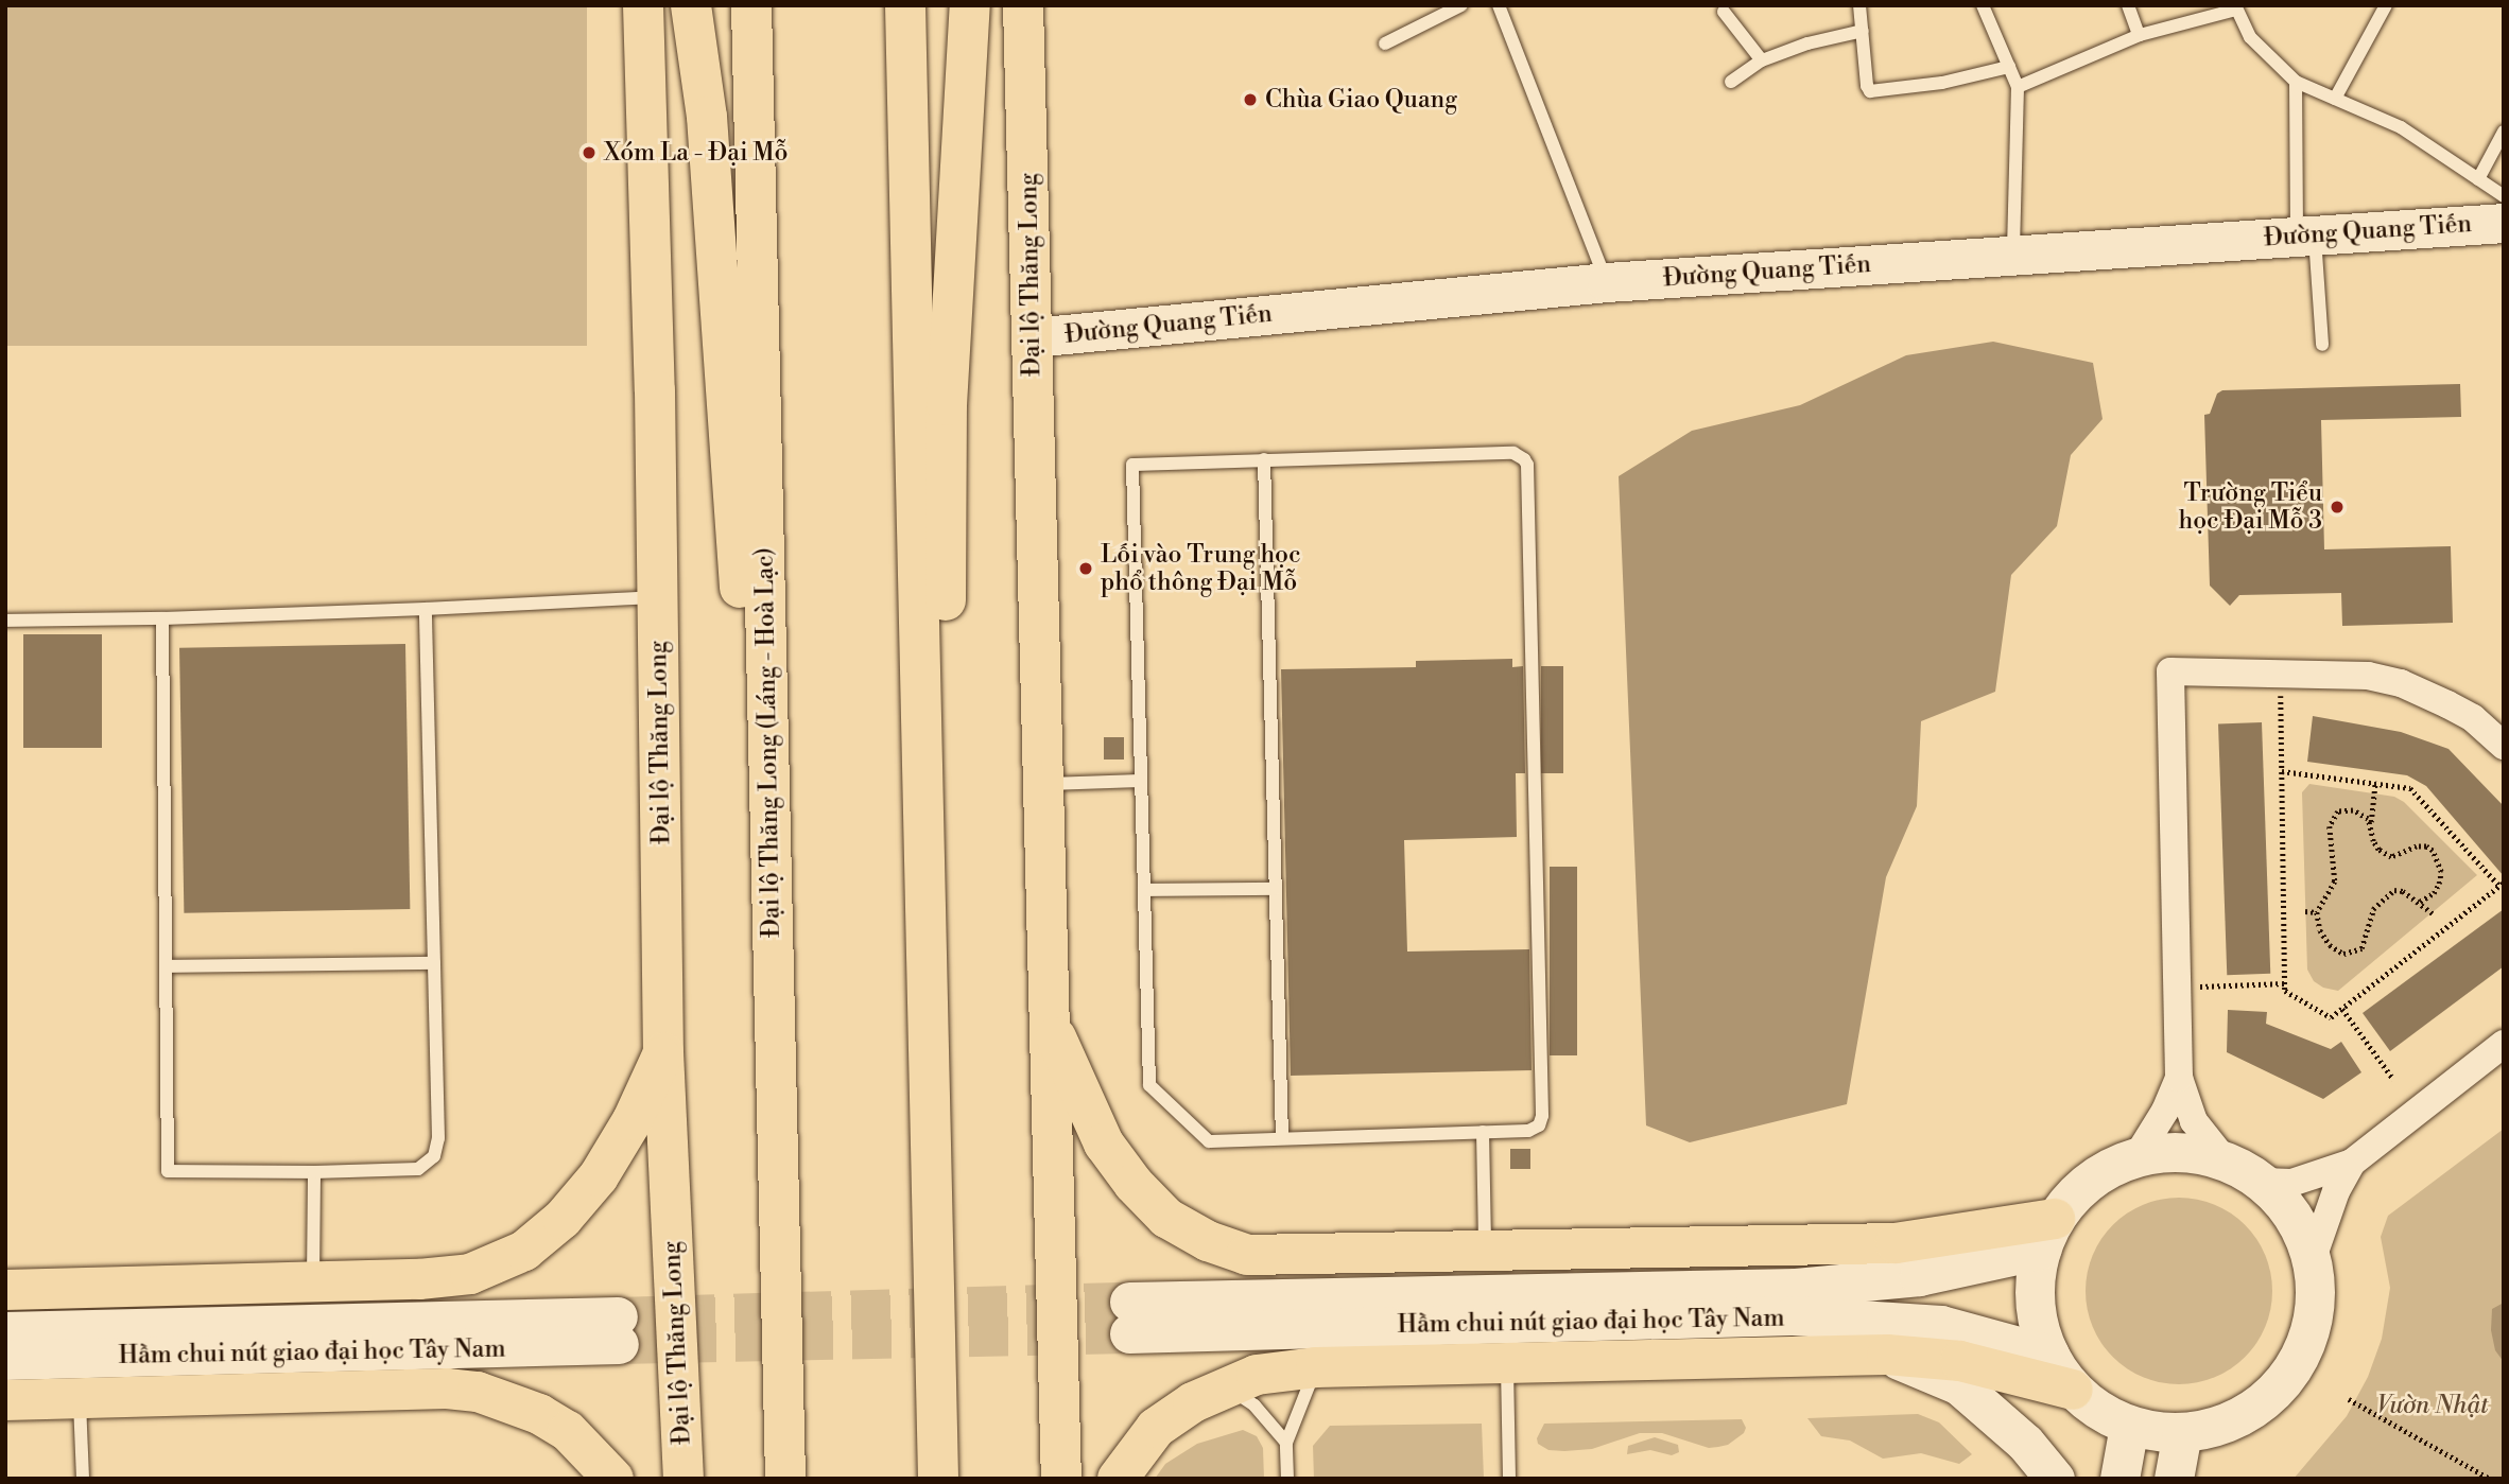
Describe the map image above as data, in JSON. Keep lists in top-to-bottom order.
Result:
{
  "streets": {
    "main road": ["Đại lộ Thăng Long", "Đại lộ Thăng Long (Láng - Hoà Lạc)"],
    "street": ["Đường Quang Tiến", "Hầm chui nút giao đại học Tây Nam"]
  },
  "crossings": [
    ["Đường Quang Tiến", "Đại lộ Thăng Long"]
  ],
  "parks": ["Vườn Nhật"],
  "places": [
    "Chùa Giao Quang",
    "Xóm La - Đại Mỗ",
    "Trường Tiểu học Đại Mỗ 3",
    "Lối vào Trung học phổ thông Đại Mỗ"
  ]
}
